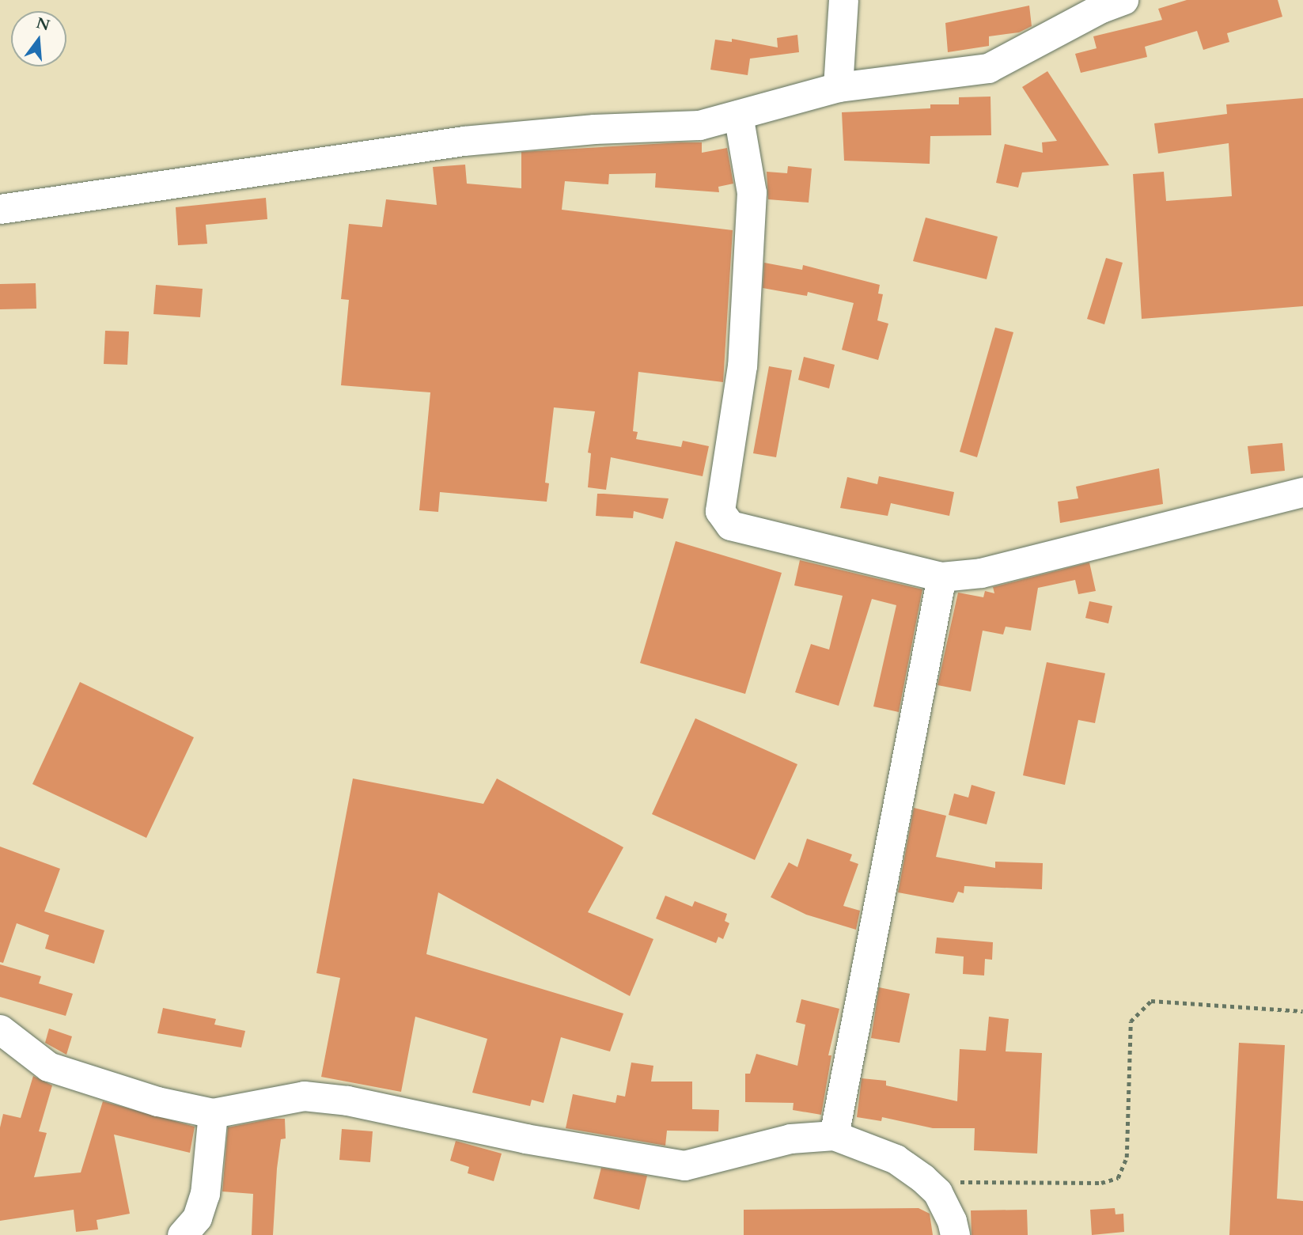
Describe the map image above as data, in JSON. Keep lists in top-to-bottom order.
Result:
{
  "north": "top"
}
